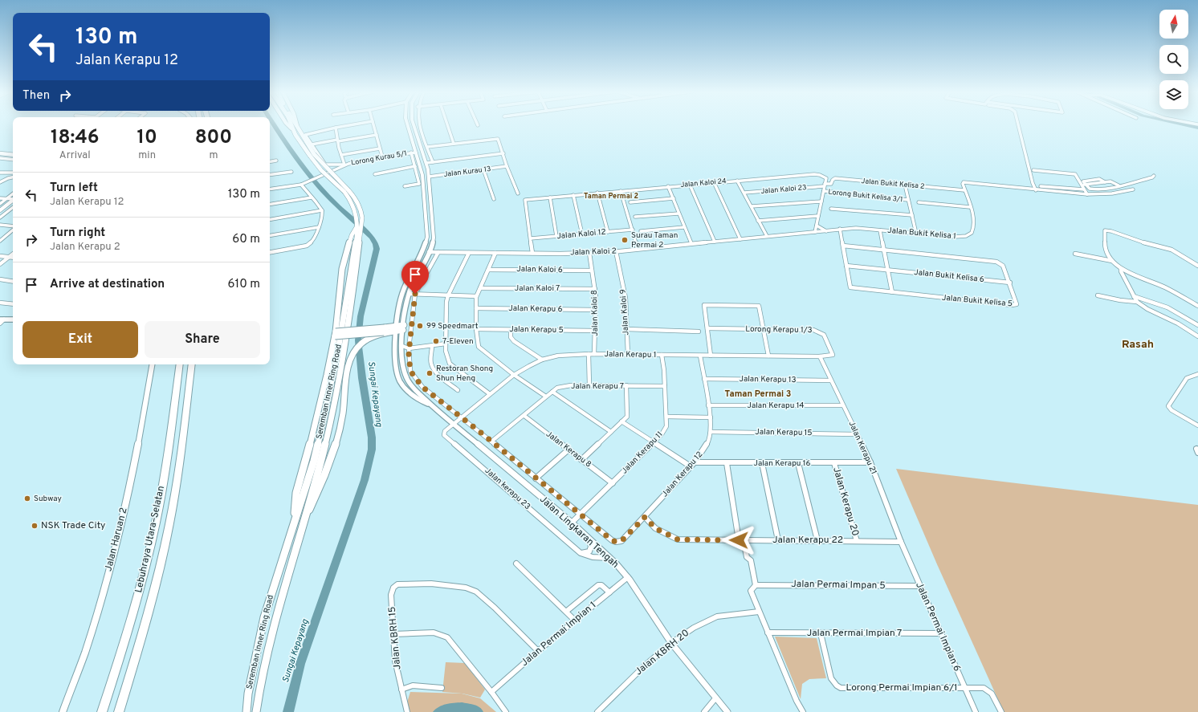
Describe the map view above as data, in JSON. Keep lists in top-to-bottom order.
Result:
{
  "streets": {
    "highway": ["Lebuhraya Utara–Selatan"],
    "main road": ["Seremban Inner Ring Road", "Jalan Haruan 2"],
    "street": [
      "Lorong Kurau 5/1",
      "Jalan Kurau 13",
      "Jalan Kaloi 24",
      "Jalan Bukit Kelisa 2",
      "Jalan Kaloi 23",
      "Lorong Bukit Kelisa 3/1",
      "Jalan Bukit Kelisa 1",
      "Jalan Kaloi 12",
      "Jalan Kaloi 2",
      "Jalan Kaloi 6",
      "Jalan Bukit Kelisa 6",
      "Jalan Kaloi 7",
      "Jalan Bukit Kelisa 5",
      "Jalan Kerapu 6",
      "Jalan Kaloi 9",
      "Jalan Kaloi 8",
      "Jalan Kerapu 5",
      "Lorong Kerapu 1/3",
      "Jalan Kerapu 1",
      "Jalan Kerapu 13",
      "Jalan Kerapu 7",
      "Jalan Kerapu 14",
      "Jalan Kerapu 15",
      "Jalan Kerapu 21",
      "Jalan Kerapu 8",
      "Jalan Kerapu 11",
      "Jalan Kerapu 16",
      "Jalan Kerapu 12",
      "Jalan kerapu 23",
      "Jalan Kerapu 20",
      "Jalan Lingkaran Tengah",
      "Jalan Kerapu 22",
      "Jalan Permai Impan 5",
      "Jalan Permai Impian 6",
      "Jalan Permai Impian 7",
      "Jalan Permai Impian 1",
      "Jalan KBRH 15",
      "Jalan KBRH 20",
      "Lorong Permai Impian 6/1"
    ]
  },
  "crossings": [
    ["Lorong Kurau 5/1", "Jalan Lingkaran Tengah"],
    ["Jalan Kurau 13", "Jalan Lingkaran Tengah"],
    ["Jalan Kaloi 24", "Jalan Bukit Kelisa 2"],
    ["Jalan Kaloi 24", "Jalan Kaloi 23"],
    ["Jalan Kaloi 24", "Jalan Kaloi 12"],
    ["Jalan Bukit Kelisa 2", "Jalan Kaloi 23"],
    ["Jalan Bukit Kelisa 2", "Jalan Bukit Kelisa 1"],
    ["Jalan Bukit Kelisa 1", "Jalan Kaloi 2"],
    ["Jalan Kaloi 2", "Jalan Kaloi 9"],
    ["Jalan Kaloi 2", "Jalan Kaloi 8"],
    ["Jalan Kaloi 2", "Jalan Lingkaran Tengah"],
    ["Jalan Kaloi 6", "Jalan Kaloi 8"],
    ["Jalan Bukit Kelisa 6", "Jalan Bukit Kelisa 5"],
    ["Jalan Kaloi 7", "Jalan Kaloi 8"],
    ["Jalan Kerapu 6", "Jalan Kaloi 8"],
    ["Jalan Kaloi 9", "Jalan Kerapu 1"],
    ["Jalan Kaloi 8", "Jalan Kerapu 5"],
    ["Jalan Kaloi 8", "Jalan Kerapu 1"],
    ["Lorong Kerapu 1/3", "Jalan Kerapu 1"],
    ["Jalan Kerapu 1", "Jalan Kerapu 21"],
    ["Jalan Kerapu 1", "Jalan Kerapu 11"],
    ["Jalan Kerapu 1", "Jalan Kerapu 12"],
    ["Jalan Kerapu 1", "Jalan kerapu 23"],
    ["Jalan Kerapu 1", "Jalan Lingkaran Tengah"],
    ["Jalan Kerapu 13", "Jalan Kerapu 21"],
    ["Jalan Kerapu 13", "Jalan Kerapu 12"],
    ["Jalan Kerapu 7", "Jalan Kerapu 8"],
    ["Jalan Kerapu 7", "Jalan Kerapu 11"],
    ["Jalan Kerapu 14", "Jalan Kerapu 21"],
    ["Jalan Kerapu 14", "Jalan Kerapu 12"],
    ["Jalan Kerapu 15", "Jalan Kerapu 21"],
    ["Jalan Kerapu 15", "Jalan Kerapu 12"],
    ["Jalan Kerapu 21", "Jalan Kerapu 16"],
    ["Jalan Kerapu 21", "Jalan Kerapu 22"],
    ["Jalan Kerapu 21", "Jalan Permai Impian 6"],
    ["Jalan Kerapu 8", "Jalan Kerapu 11"],
    ["Jalan Kerapu 11", "Jalan Kerapu 12"],
    ["Jalan Kerapu 11", "Jalan Lingkaran Tengah"],
    ["Jalan Kerapu 16", "Jalan Kerapu 12"],
    ["Jalan Kerapu 16", "Jalan Kerapu 20"],
    ["Jalan Kerapu 12", "Jalan Kerapu 22"],
    ["Jalan kerapu 23", "Jalan Lingkaran Tengah"],
    ["Jalan Kerapu 20", "Jalan Kerapu 22"],
    ["Jalan Lingkaran Tengah", "Jalan Permai Impian 1"],
    ["Jalan Lingkaran Tengah", "Jalan KBRH 20"],
    ["Jalan Kerapu 22", "Jalan Permai Impian 6"],
    ["Jalan Permai Impan 5", "Jalan Permai Impian 6"],
    ["Jalan Permai Impian 6", "Jalan Permai Impian 7"],
    ["Jalan Permai Impian 6", "Lorong Permai Impian 6/1"],
    ["Jalan Permai Impian 7", "Lorong Permai Impian 6/1"],
    ["Jalan Permai Impian 1", "Jalan KBRH 15"]
  ],
  "districts": ["Taman Permai 2", "Rasah", "Taman Permai 3"],
  "water": ["Sungai Kepayang"],
  "places": [
    "Surau Taman Permai 2",
    "99 Speedmart",
    "7-Eleven",
    "Restoran Shong Shun Heng",
    "Subway",
    "NSK Trade City"
  ],
  "north": "top",
  "page": {
    "turn": ["130 m", "Jalan Kerapu 12"],
    "then": "Then",
    "eta": [
      "18:46",
      "Arrival",
      "10",
      "min",
      "800",
      "m"
    ],
    "list": [
      {
        "name": "Turn left",
        "note": "Jalan Kerapu 12",
        "value": "130 m"
      },
      {
        "name": "Turn right",
        "note": "Jalan Kerapu 2",
        "value": "60 m"
      },
      {
        "name": "Arrive at destination",
        "value": "610 m"
      }
    ],
    "buttons": ["Exit", "Share"]
  }
}
